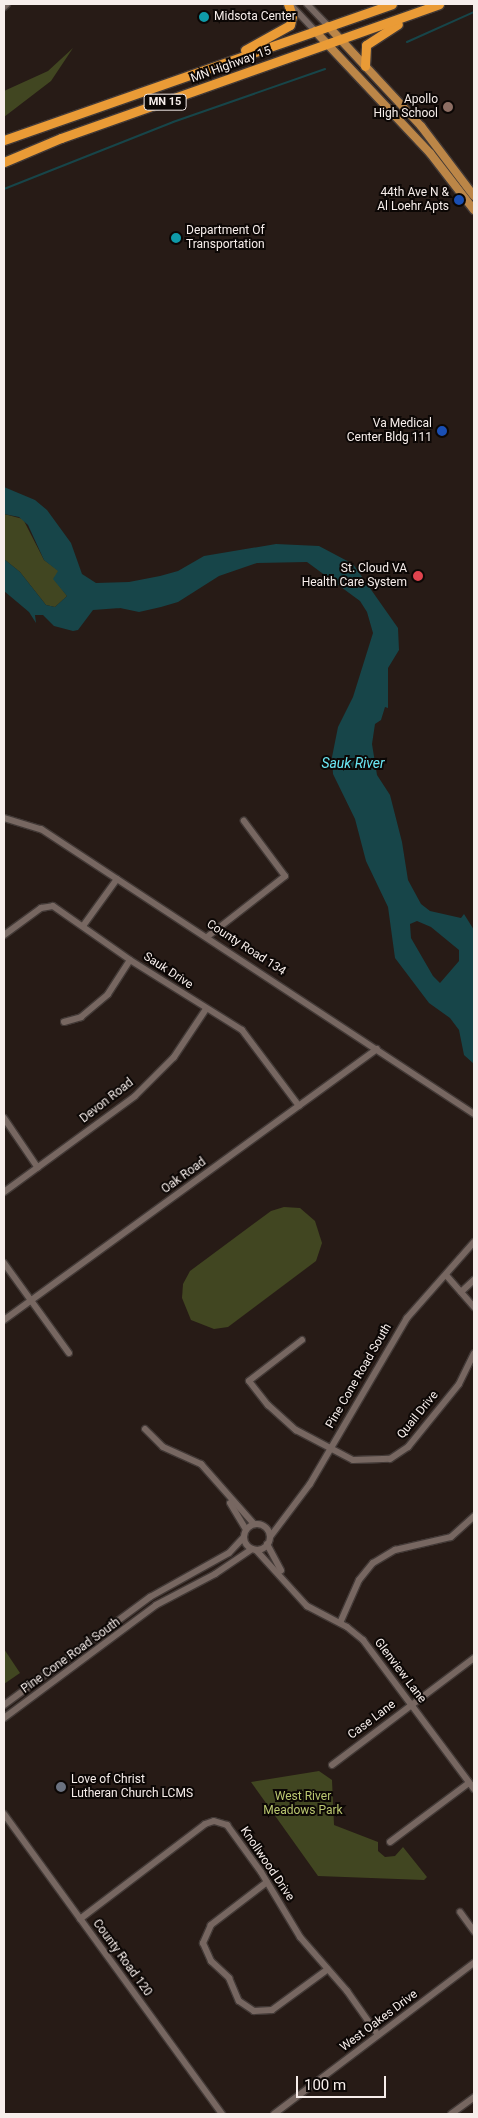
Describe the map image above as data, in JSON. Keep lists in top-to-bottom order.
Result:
{
  "streets": {
    "highway": ["MN Highway 15", "MN 15"],
    "street": [
      "County Road 134",
      "Sauk Drive",
      "Devon Road",
      "Oak Road",
      "Pine Cone Road South",
      "Quail Drive",
      "Glenview Lane",
      "Case Lane",
      "Knollwood Drive",
      "County Road 120",
      "West Oakes Drive"
    ]
  },
  "crossings": [
    ["County Road 134", "Oak Road"],
    ["Sauk Drive", "Devon Road"],
    ["Sauk Drive", "Oak Road"],
    ["Pine Cone Road South", "Quail Drive"],
    ["Pine Cone Road South", "Glenview Lane"],
    ["Glenview Lane", "Case Lane"],
    ["Knollwood Drive", "County Road 120"],
    ["Knollwood Drive", "West Oakes Drive"]
  ],
  "water": ["Sauk River"],
  "parks": ["West River Meadows Park"],
  "places": [
    "Midsota Center",
    "Apollo High School",
    "44th Ave N & Al Loehr Apts",
    "Department Of Transportation",
    "Va Medical Center Bldg 111",
    "St. Cloud VA Health Care System",
    "Love of Christ Lutheran Church LCMS"
  ],
  "scale_bar": "100 m"
}
